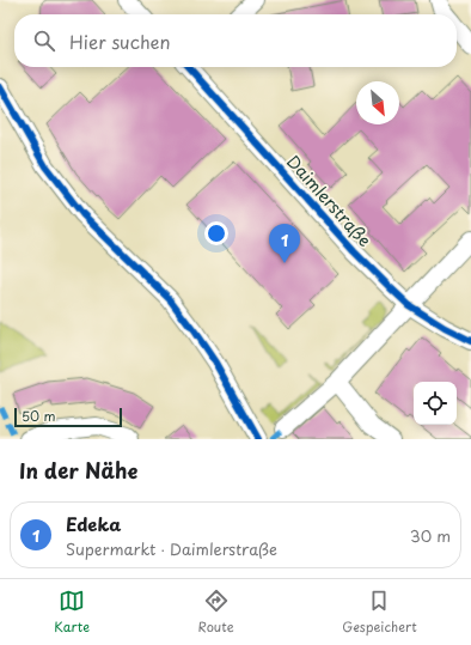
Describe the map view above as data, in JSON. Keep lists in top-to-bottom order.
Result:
{
  "streets": {
    "street": ["Daimlerstraße"]
  },
  "scale_bar": "50 m",
  "north": "bottom right",
  "page": {
    "search": "Hier suchen",
    "pins": "1",
    "scale": "50 m",
    "heading": "In der Nähe",
    "list": [
      {
        "mark": "1",
        "name": "Edeka",
        "note": "Supermarkt · Daimlerstraße",
        "value": "30 m"
      }
    ],
    "nav": ["Karte", "Route", "Gespeichert"]
  }
}
